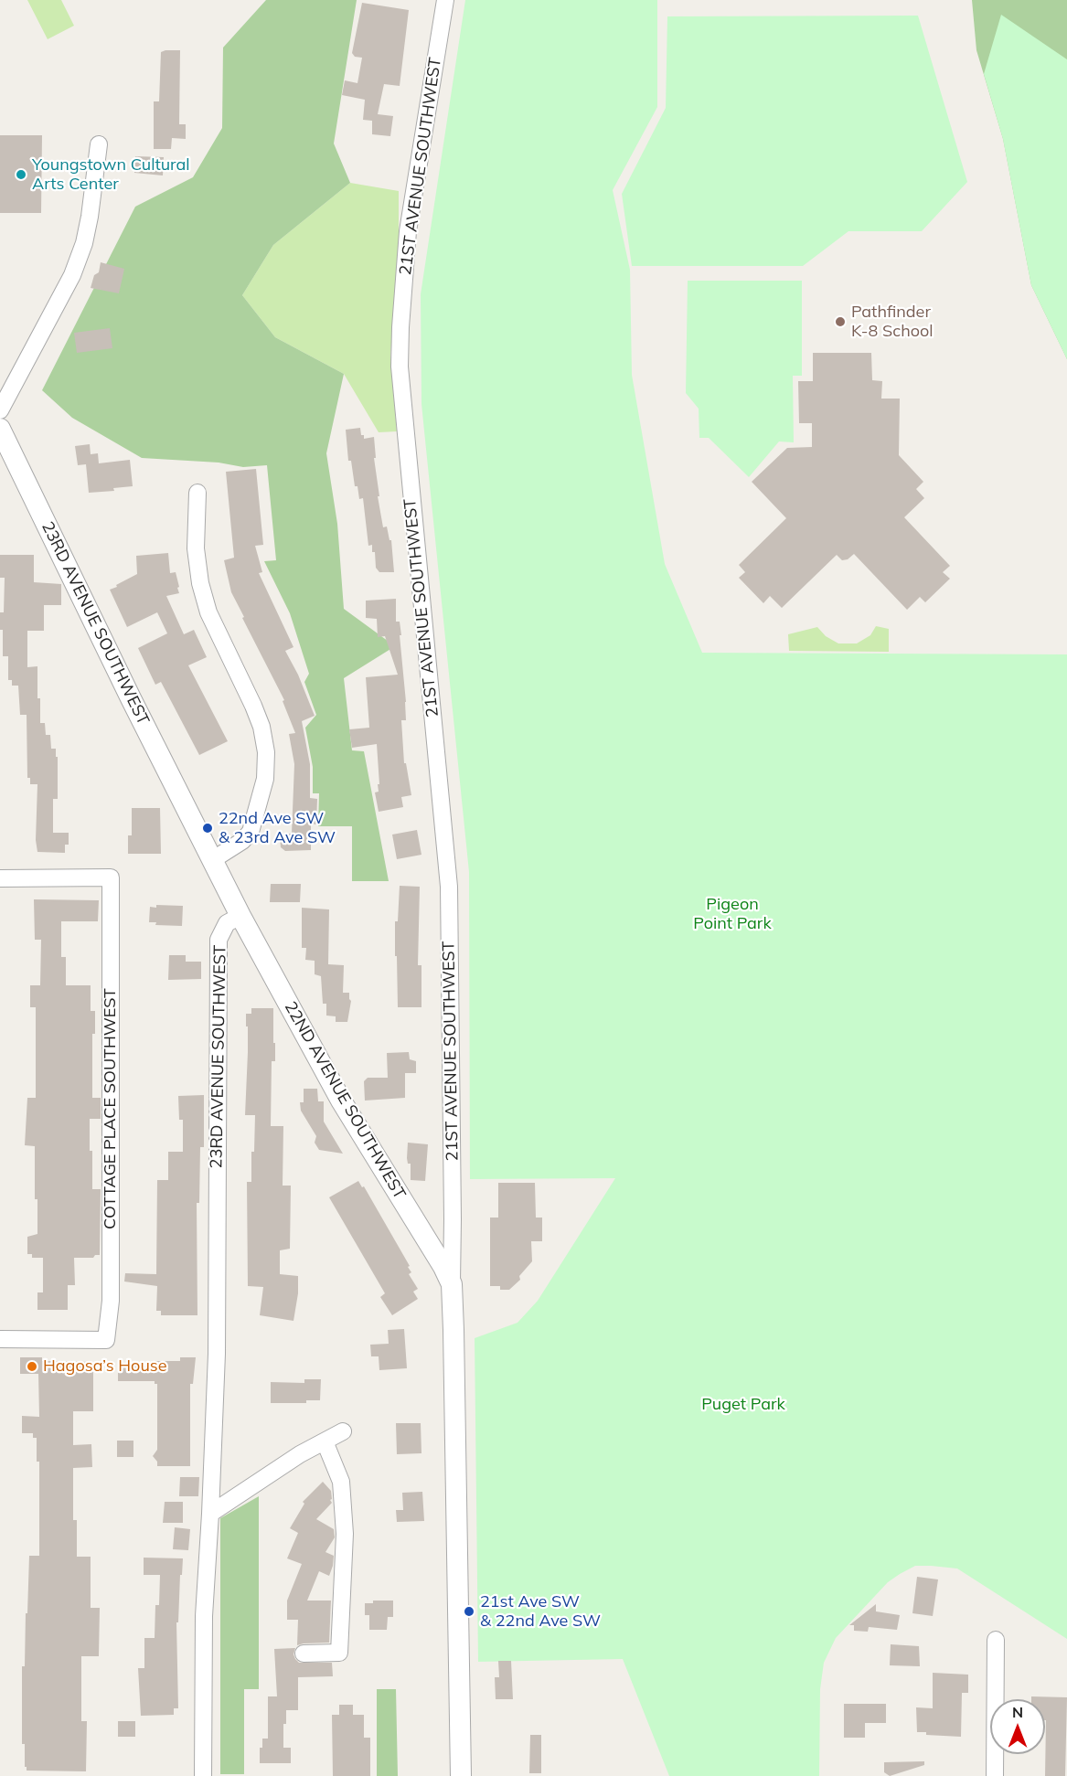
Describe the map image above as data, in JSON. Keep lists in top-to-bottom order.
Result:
{
  "streets": {
    "street": [
      "21ST AVENUE SOUTHWEST",
      "23RD AVENUE SOUTHWEST",
      "22ND AVENUE SOUTHWEST",
      "COTTAGE PLACE SOUTHWEST"
    ]
  },
  "crossings": [
    ["21ST AVENUE SOUTHWEST", "22ND AVENUE SOUTHWEST"],
    ["23RD AVENUE SOUTHWEST", "22ND AVENUE SOUTHWEST"]
  ],
  "parks": ["Pigeon Point Park", "Puget Park"],
  "places": [
    "Youngstown Cultural Arts Center",
    "Pathfinder K-8 School",
    "22nd Ave SW & 23rd Ave SW",
    "Hagosa’s House",
    "21st Ave SW & 22nd Ave SW"
  ],
  "north": "top"
}
